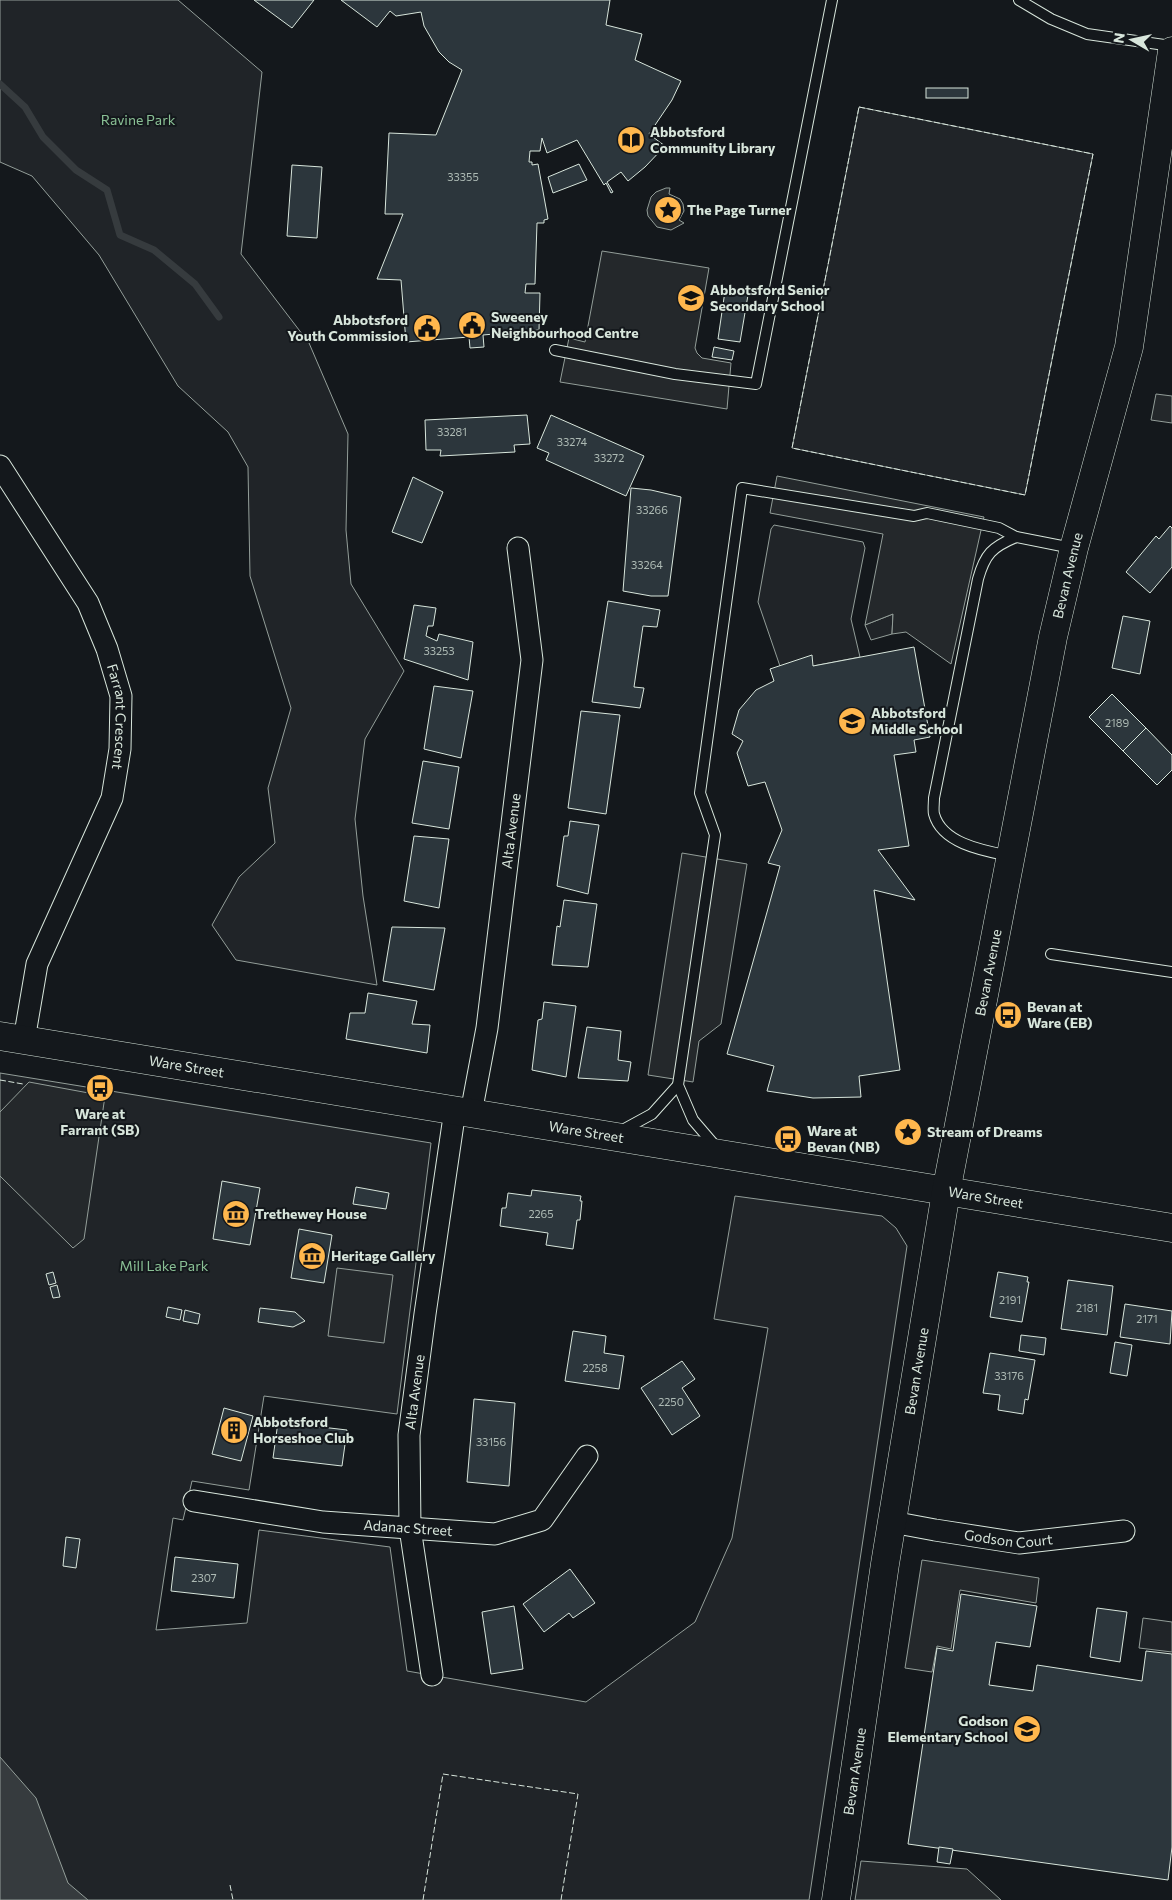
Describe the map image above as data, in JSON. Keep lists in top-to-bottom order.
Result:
{
  "streets": {
    "street": [
      "Bevan Avenue",
      "Farrant Crescent",
      "Alta Avenue",
      "Ware Street",
      "Adanac Street",
      "Godson Court"
    ]
  },
  "crossings": [
    ["Bevan Avenue", "Ware Street"],
    ["Bevan Avenue", "Godson Court"],
    ["Farrant Crescent", "Ware Street"],
    ["Alta Avenue", "Ware Street"],
    ["Alta Avenue", "Adanac Street"]
  ],
  "parks": ["Ravine Park", "Mill Lake Park"],
  "places": {
    "library": ["Abbotsford Community Library"],
    "place": ["The Page Turner", "Stream of Dreams"],
    "school or university": ["Abbotsford Senior Secondary School", "Abbotsford Middle School", "Godson Elementary School"],
    "public building": ["Sweeney Neighbourhood Centre", "Abbotsford Youth Commission"],
    "bus stop": ["Bevan at Ware (EB)", "Ware at Farrant (SB)", "Ware at Bevan (NB)"],
    "museum": ["Trethewey House", "Heritage Gallery"],
    "building": ["Abbotsford Horseshoe Club"]
  },
  "house_numbers": [
    "33355",
    "33281",
    "33274",
    "33272",
    "33266",
    "33264",
    "33253",
    "2189",
    "2265",
    "2191",
    "2181",
    "2171",
    "2258",
    "33176",
    "2250",
    "33156",
    "2307"
  ],
  "north": "left"
}
